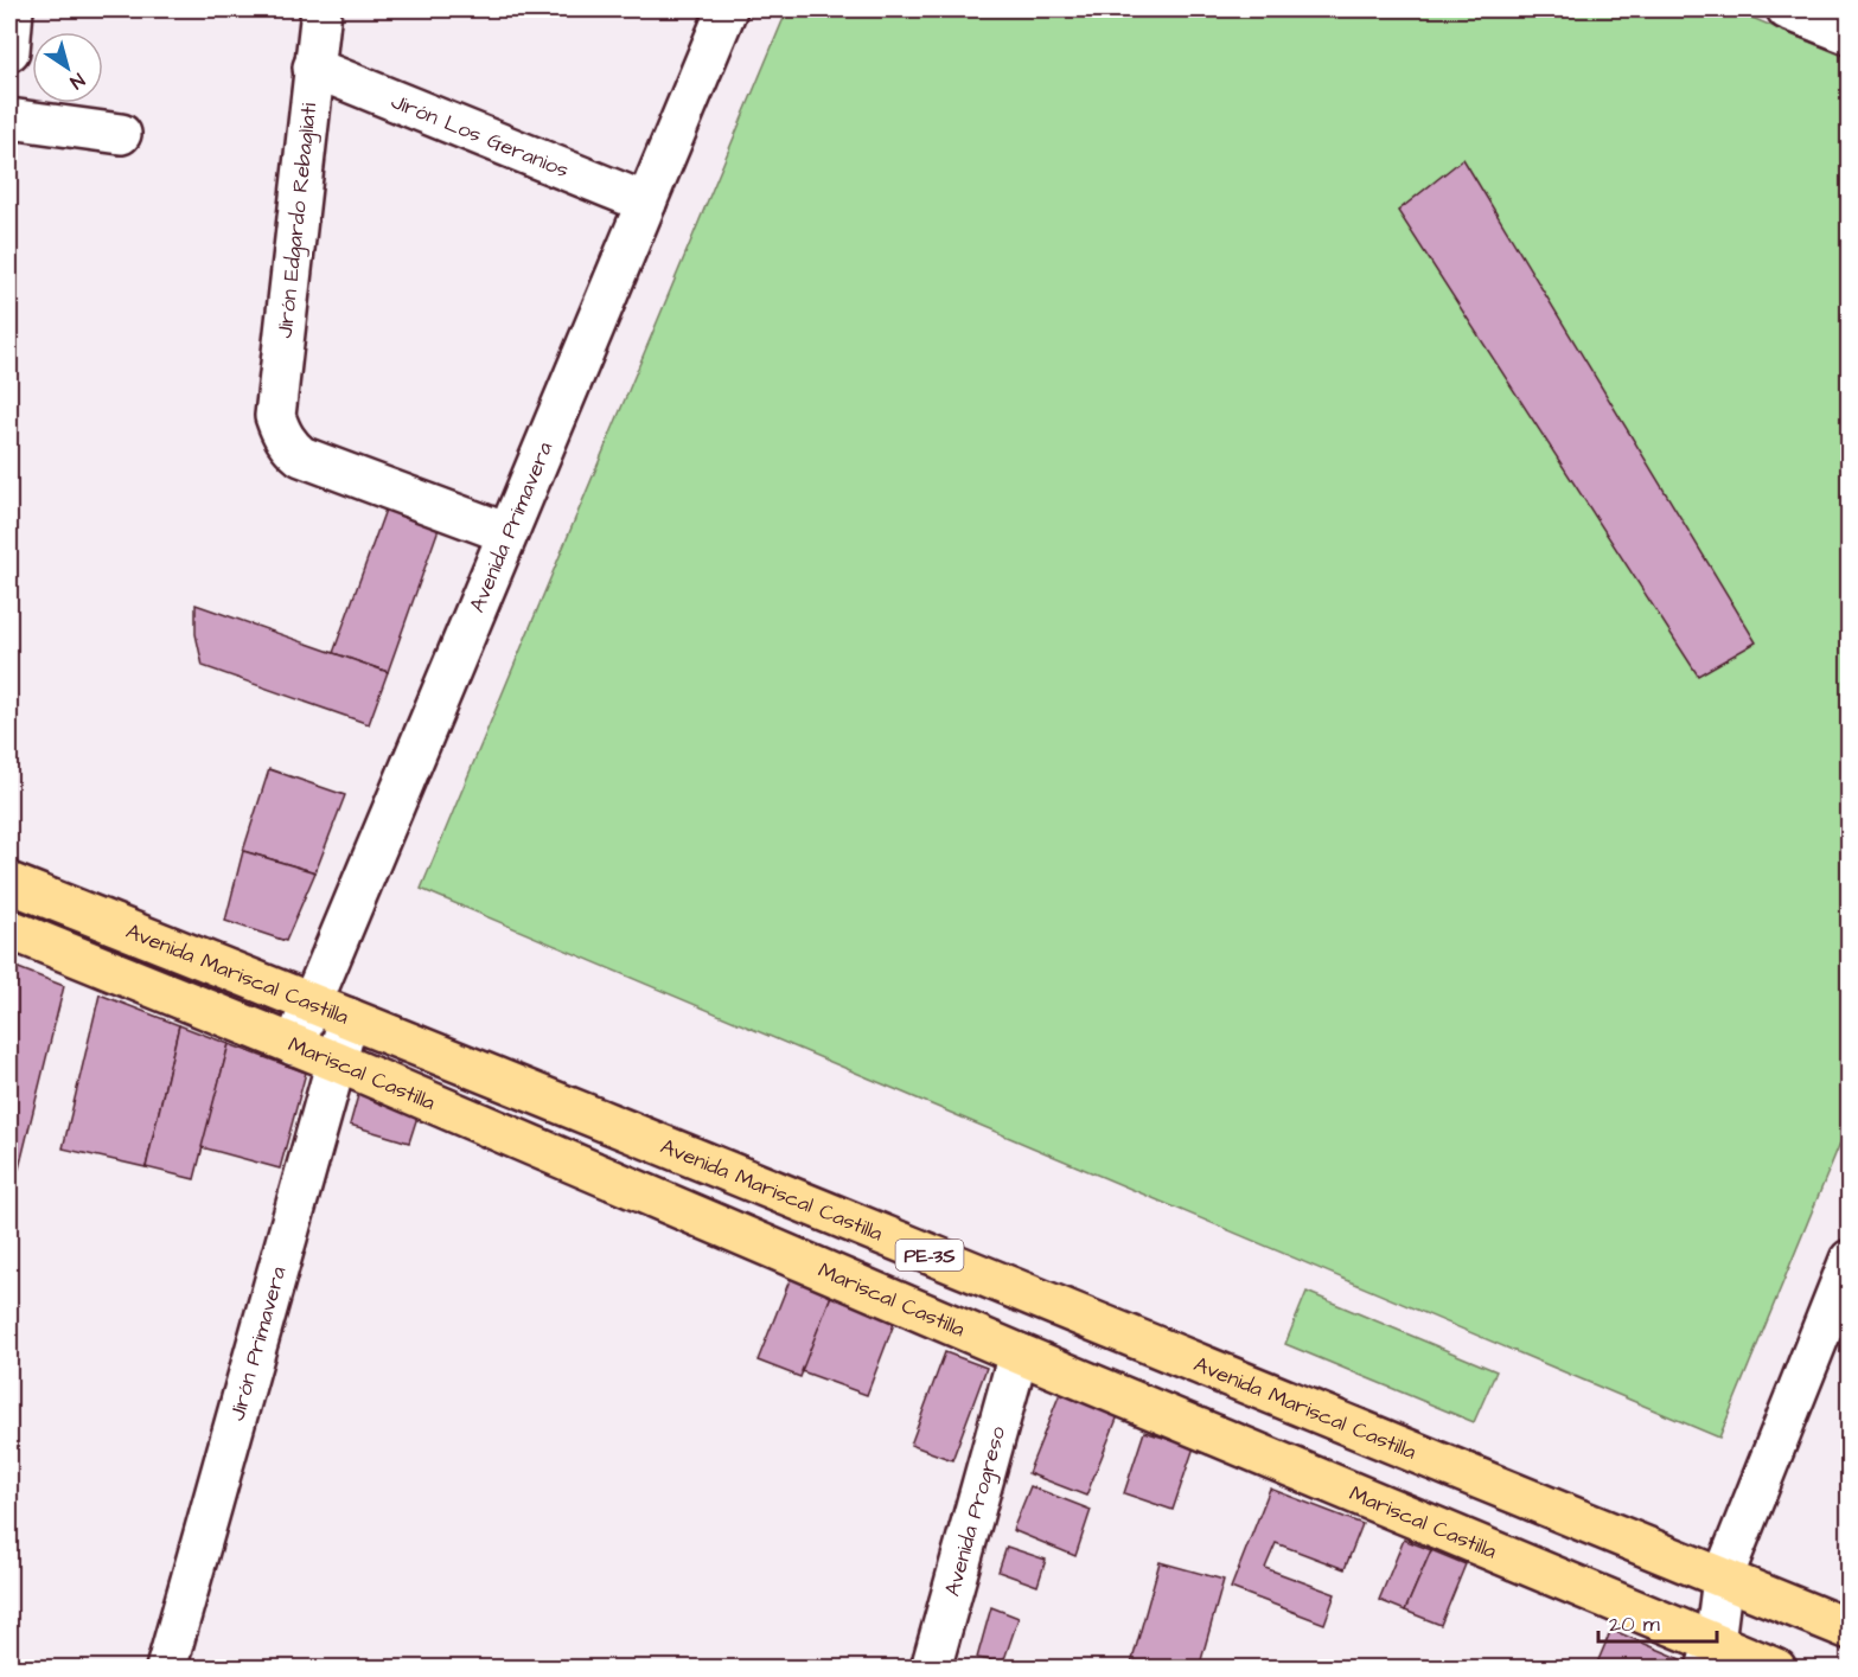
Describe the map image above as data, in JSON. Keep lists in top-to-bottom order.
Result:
{
  "streets": {
    "highway": ["Avenida Mariscal Castilla", "Mariscal Castilla", "PE-3S"],
    "street": [
      "Jirón Los Geranios",
      "Jirón Edgardo Rebagliati",
      "Avenida Primavera",
      "Jirón Primavera",
      "Avenida Progreso"
    ]
  },
  "crossings": [
    ["Jirón Los Geranios", "Jirón Edgardo Rebagliati"],
    ["Jirón Los Geranios", "Avenida Primavera"],
    ["Jirón Edgardo Rebagliati", "Avenida Primavera"],
    ["Avenida Primavera", "Avenida Mariscal Castilla"],
    ["Avenida Primavera", "Mariscal Castilla"],
    ["Avenida Mariscal Castilla", "Jirón Primavera"],
    ["Mariscal Castilla", "Jirón Primavera"],
    ["Mariscal Castilla", "Avenida Progreso"]
  ],
  "scale_bar": "20 m",
  "north": "bottom right"
}
